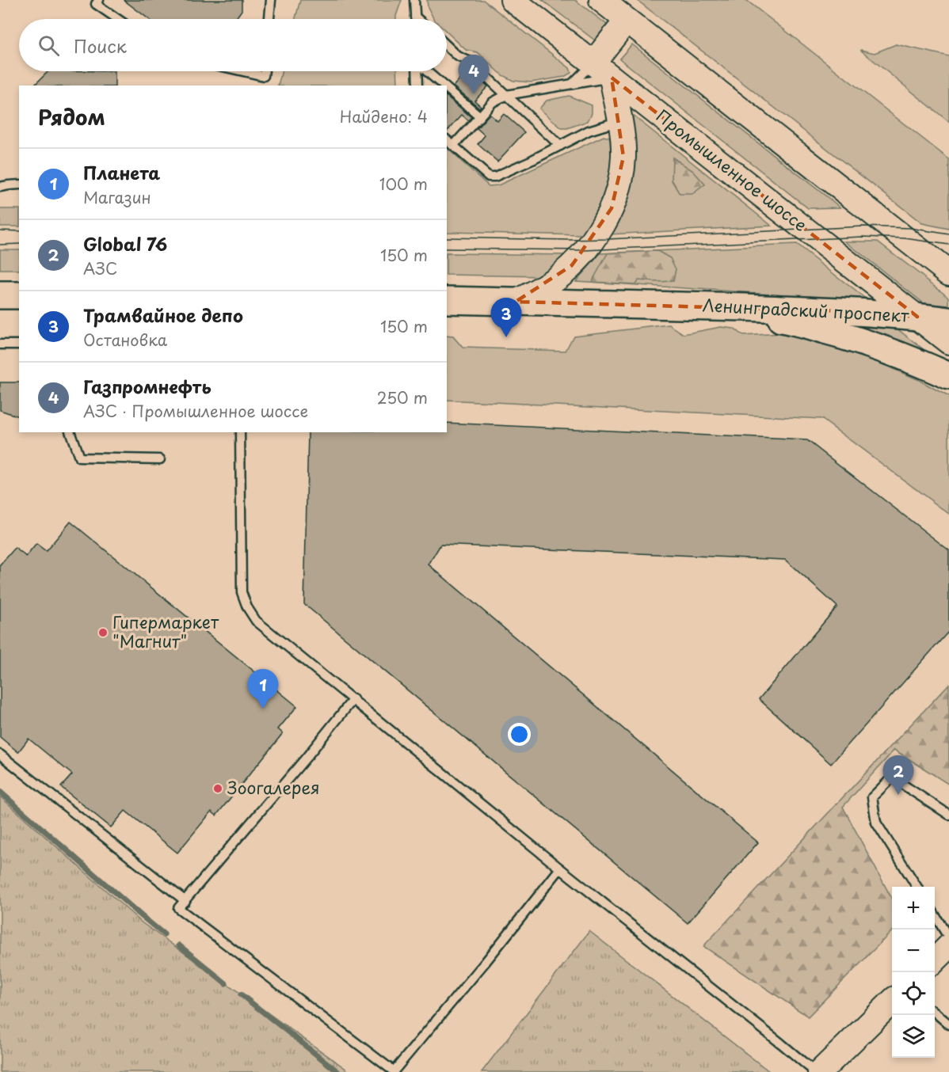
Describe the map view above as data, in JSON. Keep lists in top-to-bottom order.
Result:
{
  "streets": {
    "main road": ["Промышленное шоссе", "Ленинградский проспект"]
  },
  "crossings": [
    ["Промышленное шоссе", "Ленинградский проспект"]
  ],
  "places": ["Гипермаркет \"Магнит\"", "Зоогалерея"],
  "page": {
    "search": "Поиск",
    "pins": [
      "4",
      "3",
      "1",
      "2"
    ],
    "heading": ["Рядом", "Найдено: 4"],
    "list": [
      {
        "mark": "1",
        "name": "Планета",
        "note": "Магазин",
        "value": "100 m"
      },
      {
        "mark": "2",
        "name": "Global 76",
        "note": "АЗС",
        "value": "150 m"
      },
      {
        "mark": "3",
        "name": "Трамвайное депо",
        "note": "Остановка",
        "value": "150 m"
      },
      {
        "mark": "4",
        "name": "Газпромнефть",
        "note": "АЗС · Промышленное шоссе",
        "value": "250 m"
      }
    ],
    "map_buttons": ["+", "−"]
  }
}
